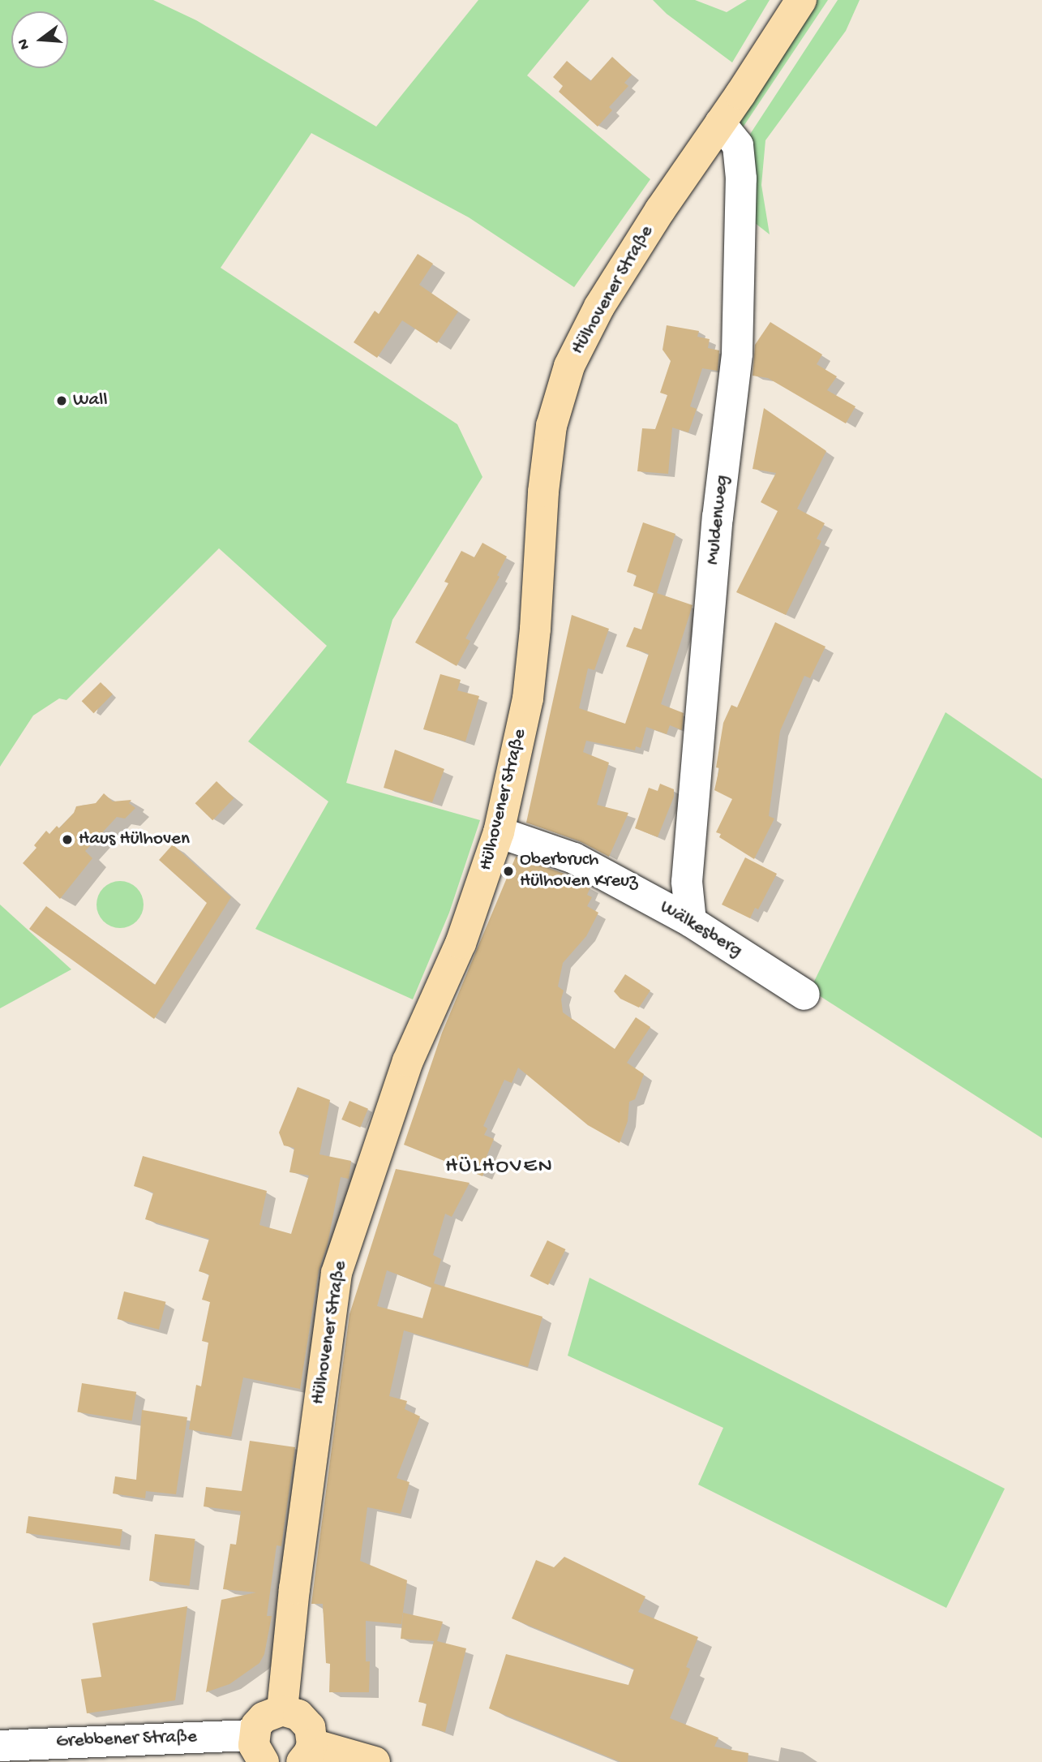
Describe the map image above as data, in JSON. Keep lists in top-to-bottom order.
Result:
{
  "streets": {
    "main road": ["Hülhovener Straße"],
    "street": ["Muldenweg", "Wälkesberg", "Grebbener Straße"]
  },
  "crossings": [
    ["Hülhovener Straße", "Muldenweg"],
    ["Hülhovener Straße", "Wälkesberg"],
    ["Muldenweg", "Wälkesberg"]
  ],
  "districts": ["HÜLHOVEN"],
  "places": ["Wall", "Haus Hülhoven", "Oberbruch Hülhoven Kreuz"],
  "north": "left"
}
